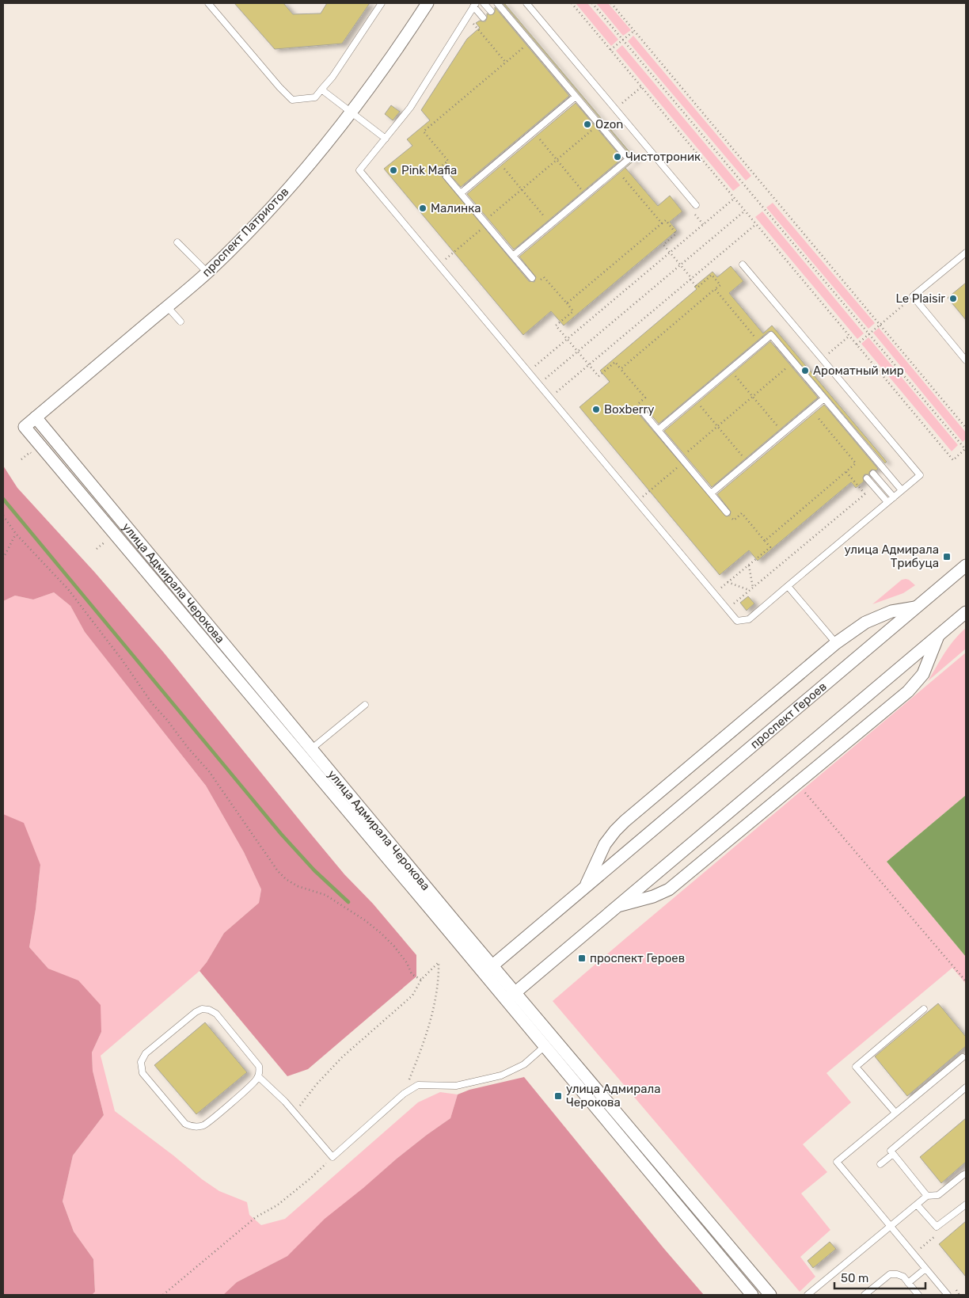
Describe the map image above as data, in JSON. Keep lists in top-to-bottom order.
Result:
{
  "streets": {
    "street": ["проспект Патриотов", "улица Адмирала Черокова", "проспект Героев"]
  },
  "crossings": [
    ["проспект Патриотов", "улица Адмирала Черокова"],
    ["улица Адмирала Черокова", "проспект Героев"]
  ],
  "places": {
    "other": [
      "Ozon",
      "Чистотроник",
      "Pink Mafia",
      "Малинка",
      "Le Plaisir",
      "Ароматный мир",
      "Boxberry"
    ],
    "transit": ["улица Адмирала Трибуца", "проспект Героев", "улица Адмирала Черокова"]
  },
  "scale_bar": "50 m"
}
